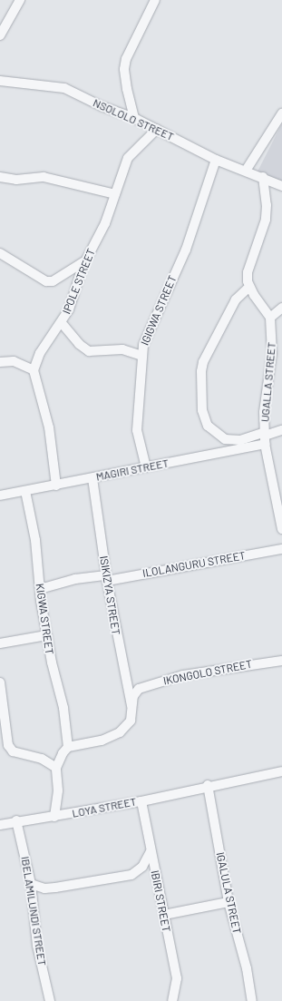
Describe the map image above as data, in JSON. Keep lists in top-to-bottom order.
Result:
{
  "streets": {
    "street": [
      "NSOLOLO STREET",
      "IPOLE STREET",
      "IGIGWA STREET",
      "UGALLA STREET",
      "MAGIRI STREET",
      "ILOLANGURU STREET",
      "ISIKIZYA STREET",
      "KIGWA STREET",
      "IKONGOLO STREET",
      "LOYA STREET",
      "IGALULA STREET",
      "IBIRI STREET",
      "IBELAMILUNDI STREET"
    ]
  },
  "crossings": [
    ["NSOLOLO STREET", "IPOLE STREET"],
    ["NSOLOLO STREET", "IGIGWA STREET"],
    ["IGIGWA STREET", "MAGIRI STREET"],
    ["UGALLA STREET", "MAGIRI STREET"],
    ["MAGIRI STREET", "ISIKIZYA STREET"],
    ["MAGIRI STREET", "KIGWA STREET"],
    ["ILOLANGURU STREET", "ISIKIZYA STREET"],
    ["ILOLANGURU STREET", "KIGWA STREET"],
    ["ISIKIZYA STREET", "IKONGOLO STREET"],
    ["KIGWA STREET", "IKONGOLO STREET"],
    ["LOYA STREET", "IGALULA STREET"],
    ["LOYA STREET", "IBIRI STREET"],
    ["LOYA STREET", "IBELAMILUNDI STREET"]
  ]
}
